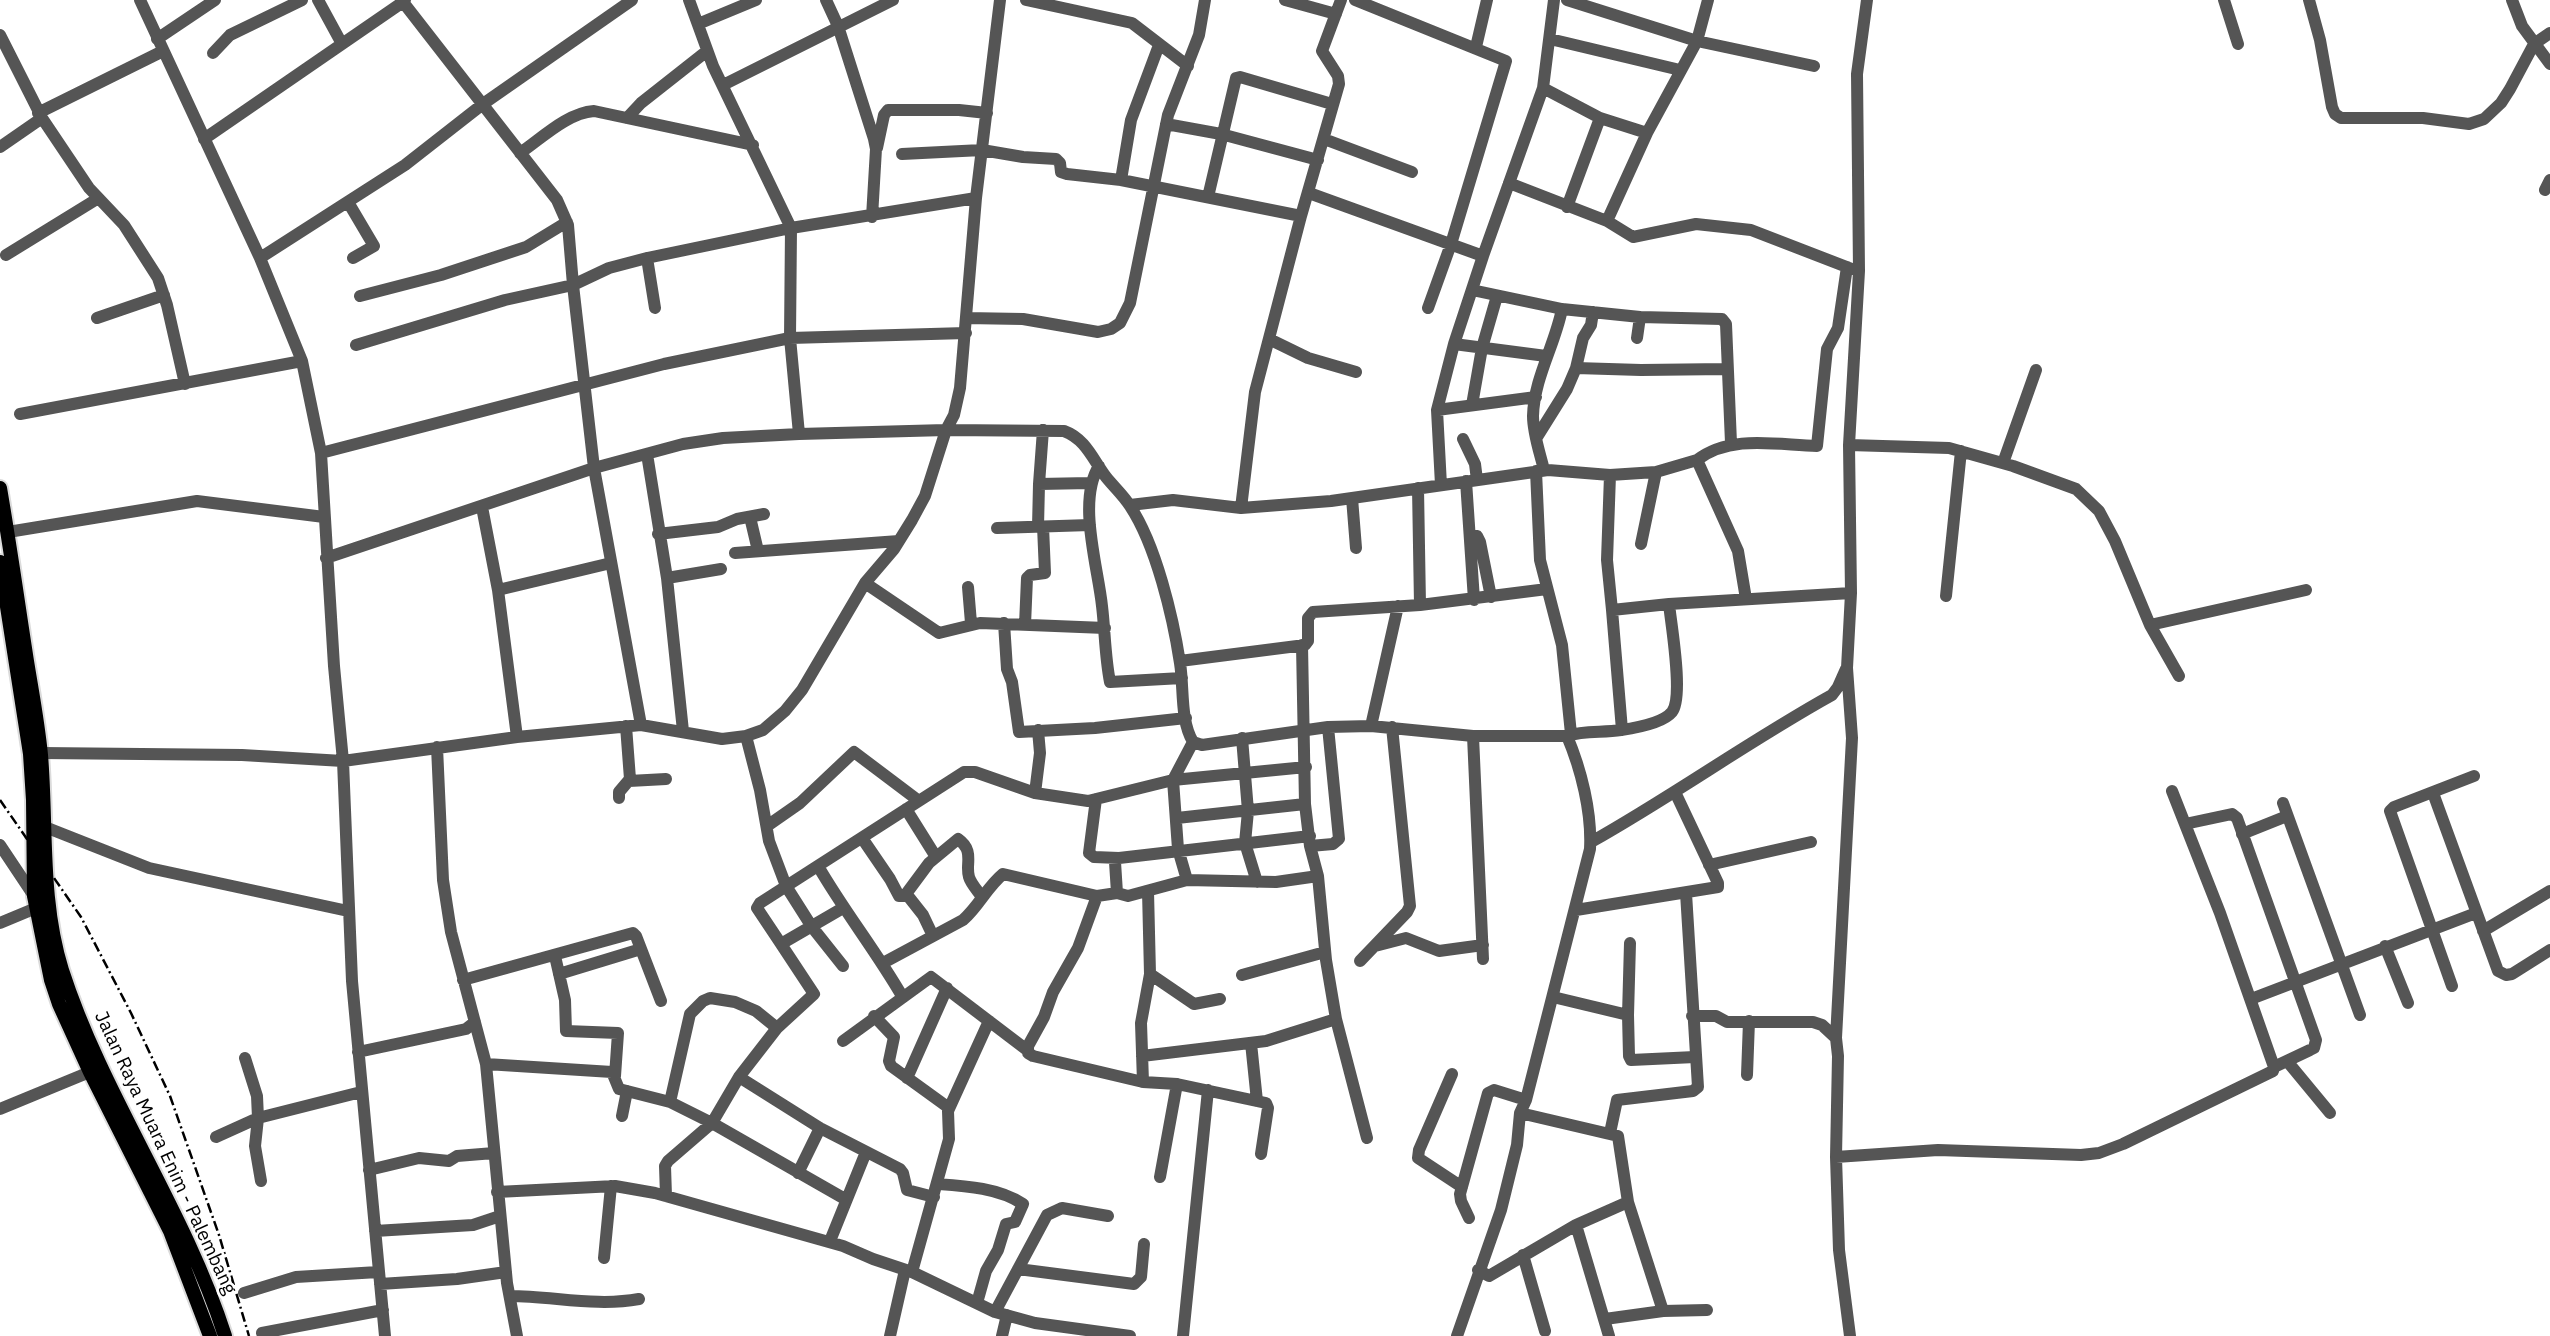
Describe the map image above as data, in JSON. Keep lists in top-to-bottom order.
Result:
{
  "streets": {
    "main road": ["Jalan Raya Muara Enim - Palembang"]
  }
}
